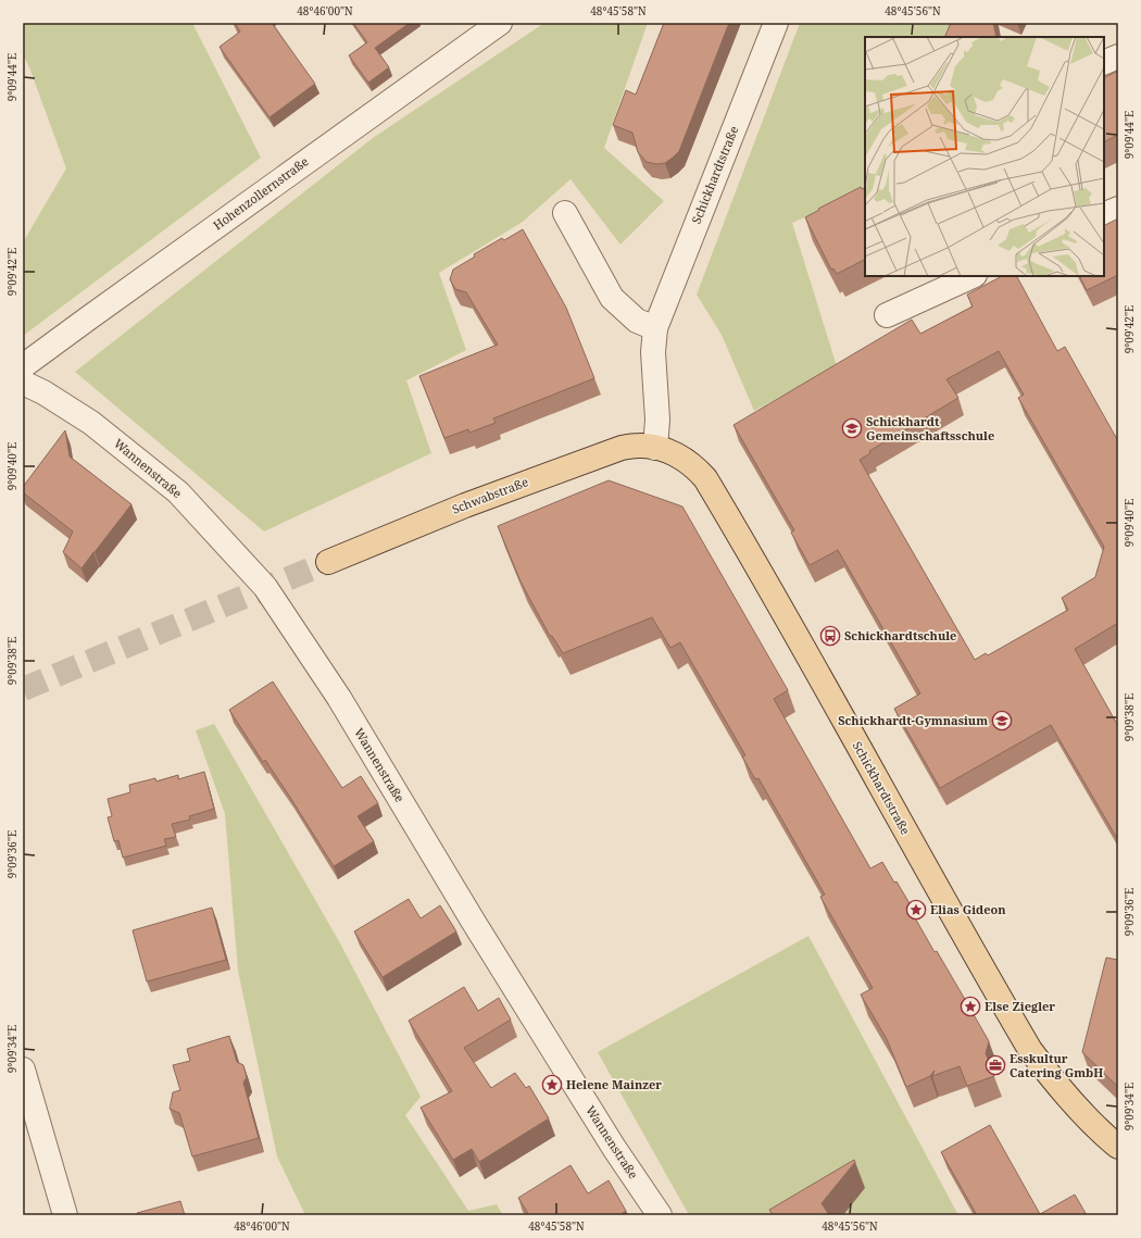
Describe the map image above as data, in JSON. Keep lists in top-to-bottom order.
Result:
{
  "streets": {
    "main road": ["Schickhardtstraße", "Schwabstraße"],
    "street": ["Hohenzollernstraße", "Wannenstraße"]
  },
  "crossings": [
    ["Schickhardtstraße", "Schwabstraße"]
  ],
  "places": {
    "school or university": ["Schickhardt Gemeinschaftsschule", "Schickhardt-Gymnasium"],
    "bus stop": ["Schickhardtschule"],
    "place": ["Elias Gideon", "Else Ziegler", "Helene Mainzer"],
    "office": ["Esskultur Catering GmbH"]
  },
  "coordinates": [
    "48°46'00\"N",
    "48°45'58\"N",
    "48°45'56\"N",
    "9°09'44\"E",
    "9°09'42\"E",
    "9°09'40\"E",
    "9°09'38\"E",
    "9°09'36\"E",
    "9°09'34\"E"
  ]
}
